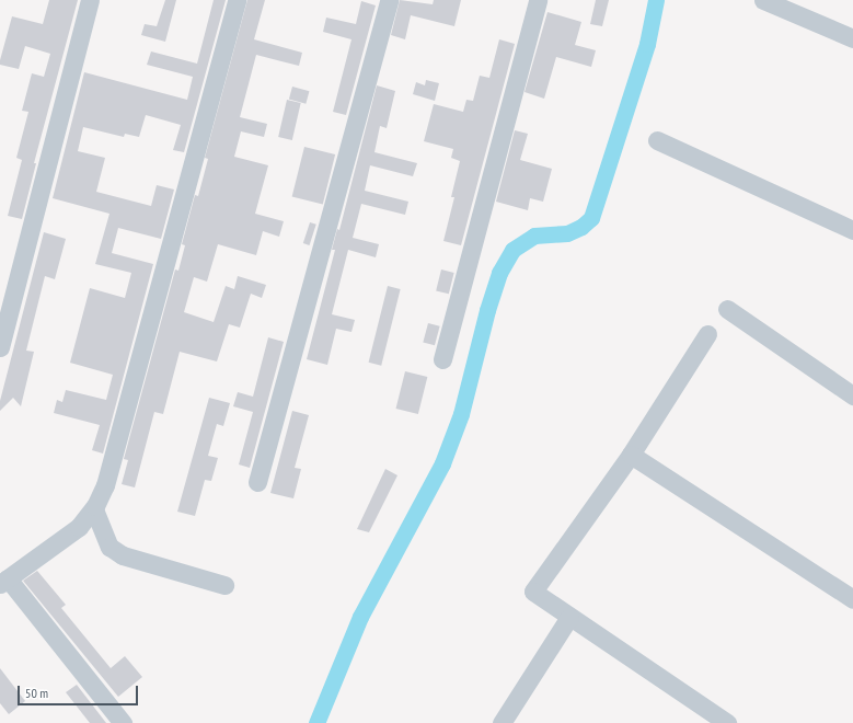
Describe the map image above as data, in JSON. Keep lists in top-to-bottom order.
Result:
{
  "scale_bar": "50 m"
}
